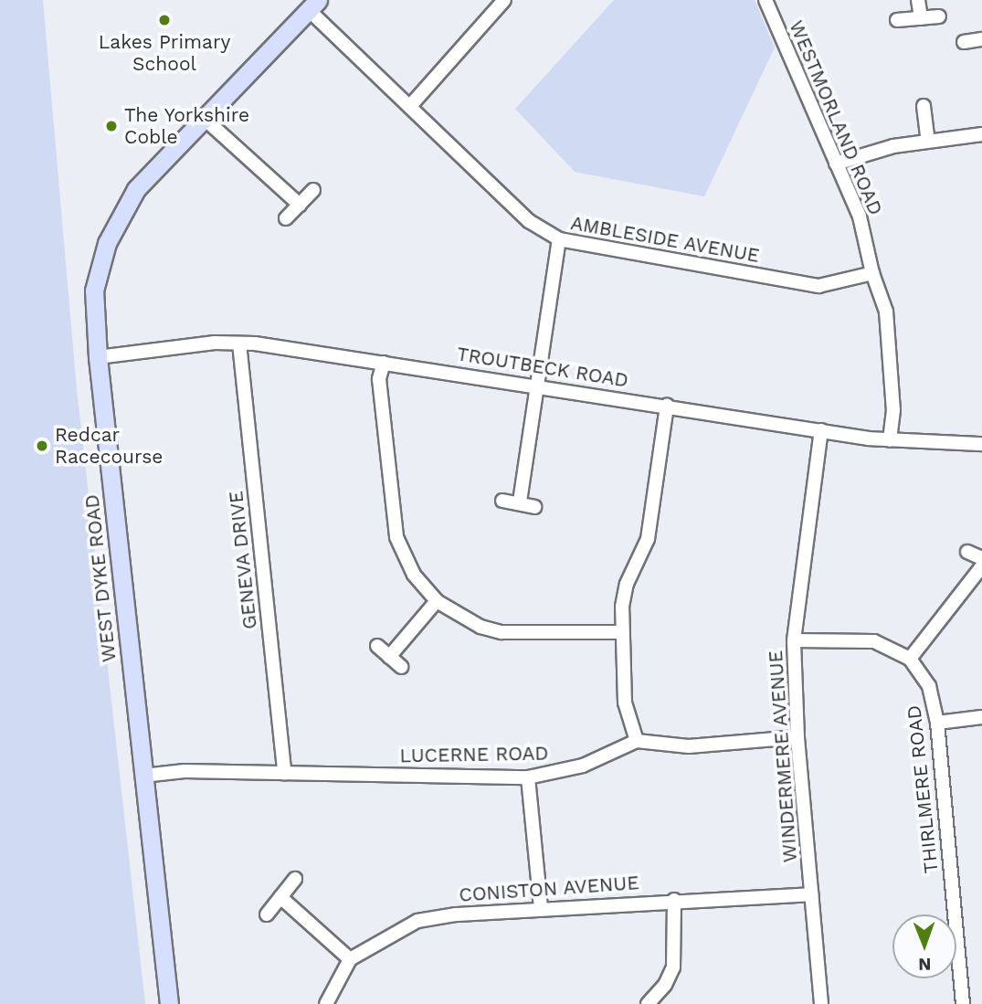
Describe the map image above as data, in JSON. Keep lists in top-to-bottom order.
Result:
{
  "streets": {
    "street": [
      "WESTMORLAND ROAD",
      "AMBLESIDE AVENUE",
      "TROUTBECK ROAD",
      "GENEVA DRIVE",
      "WEST DYKE ROAD",
      "LUCERNE ROAD",
      "WINDERMERE AVENUE",
      "THIRLMERE ROAD",
      "CONISTON AVENUE"
    ]
  },
  "crossings": [
    ["WESTMORLAND ROAD", "AMBLESIDE AVENUE"],
    ["WESTMORLAND ROAD", "TROUTBECK ROAD"],
    ["AMBLESIDE AVENUE", "WEST DYKE ROAD"],
    ["TROUTBECK ROAD", "GENEVA DRIVE"],
    ["TROUTBECK ROAD", "WEST DYKE ROAD"],
    ["TROUTBECK ROAD", "WINDERMERE AVENUE"],
    ["GENEVA DRIVE", "LUCERNE ROAD"],
    ["WEST DYKE ROAD", "LUCERNE ROAD"],
    ["WINDERMERE AVENUE", "THIRLMERE ROAD"],
    ["WINDERMERE AVENUE", "CONISTON AVENUE"]
  ],
  "places": ["Lakes Primary School", "The Yorkshire Coble", "Redcar Racecourse"],
  "north": "bottom"
}
